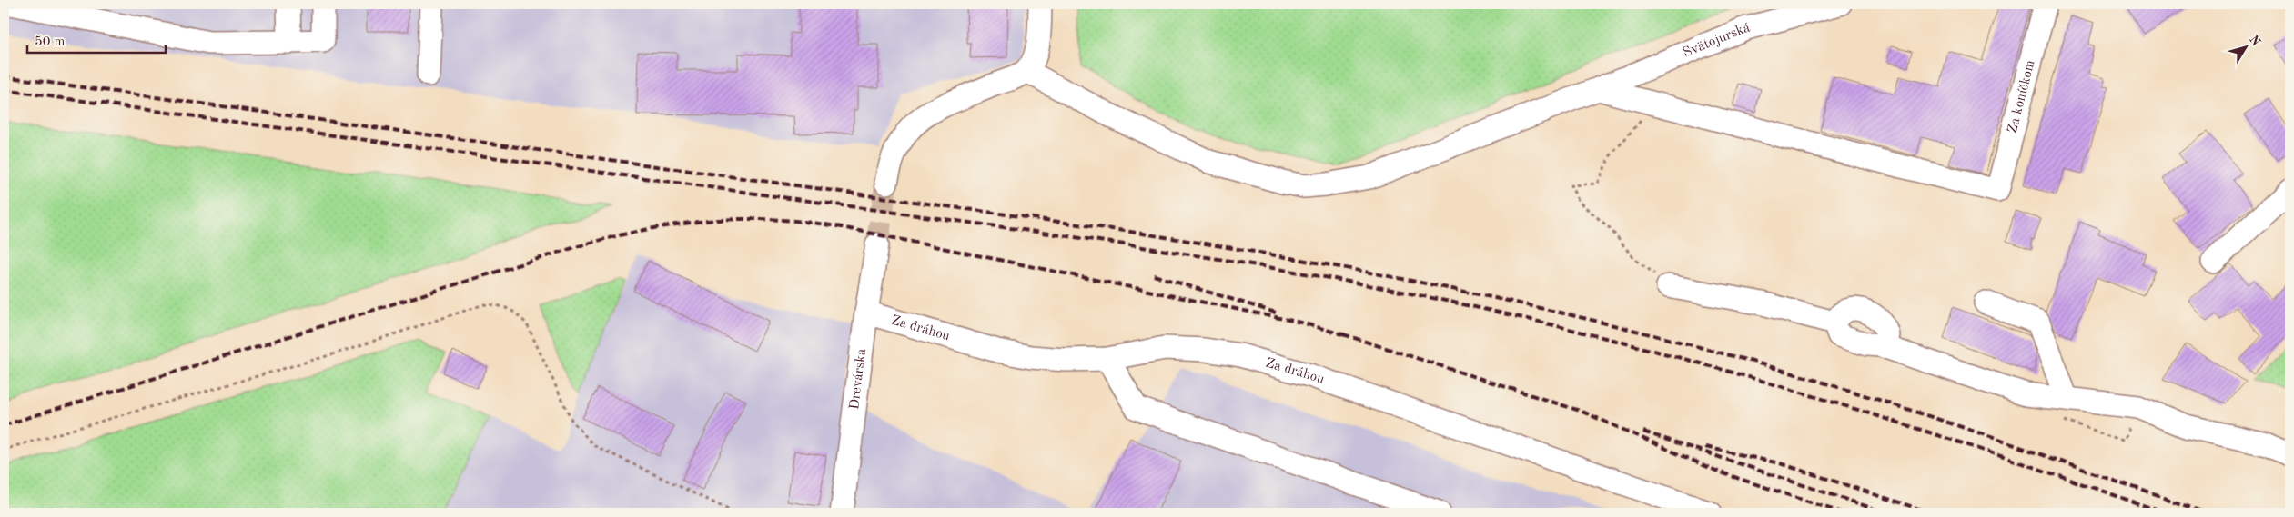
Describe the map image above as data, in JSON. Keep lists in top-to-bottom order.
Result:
{
  "streets": {
    "street": [
      "Svätojurská",
      "Za koníčkom",
      "Za dráhou",
      "Drevárska"
    ]
  },
  "crossings": [
    ["Za dráhou", "Drevárska"]
  ],
  "scale_bar": "50 m",
  "north": "top right"
}
